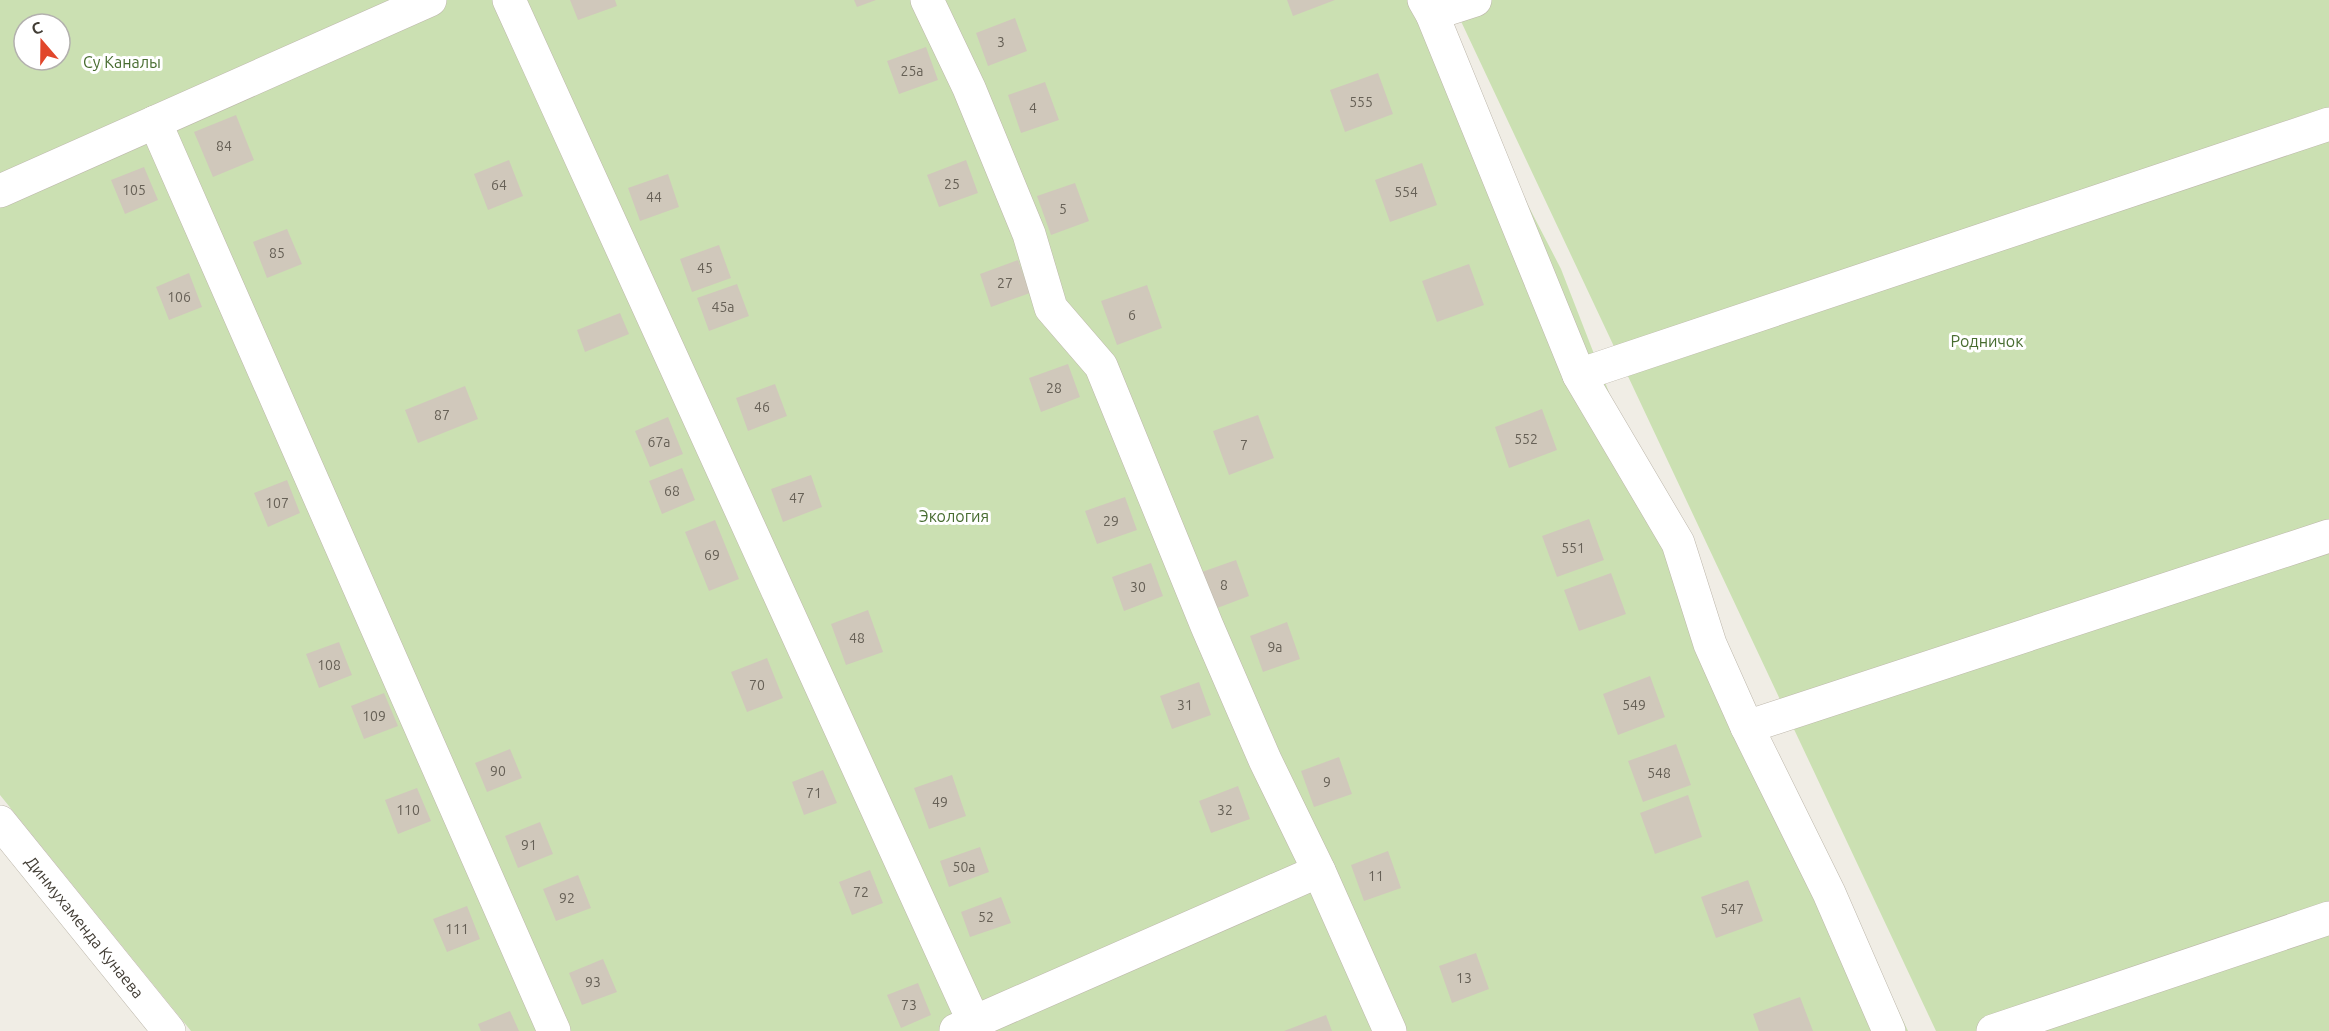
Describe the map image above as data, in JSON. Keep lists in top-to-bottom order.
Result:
{
  "streets": {
    "street": ["Динмухаменда Кунаева"]
  },
  "parks": ["Су Каналы", "Родничок", "Экология"],
  "house_numbers": [
    "3",
    "25а",
    "555",
    "4",
    "84",
    "25",
    "64",
    "105",
    "554",
    "44",
    "5",
    "85",
    "45",
    "27",
    "106",
    "45а",
    "6",
    "28",
    "46",
    "87",
    "552",
    "67а",
    "7",
    "68",
    "47",
    "107",
    "29",
    "551",
    "69",
    "8",
    "30",
    "48",
    "9а",
    "108",
    "70",
    "31",
    "549",
    "109",
    "90",
    "548",
    "9",
    "71",
    "49",
    "110",
    "32",
    "91",
    "50а",
    "11",
    "72",
    "92",
    "547",
    "52",
    "111",
    "13",
    "93",
    "73"
  ],
  "north": "top"
}
